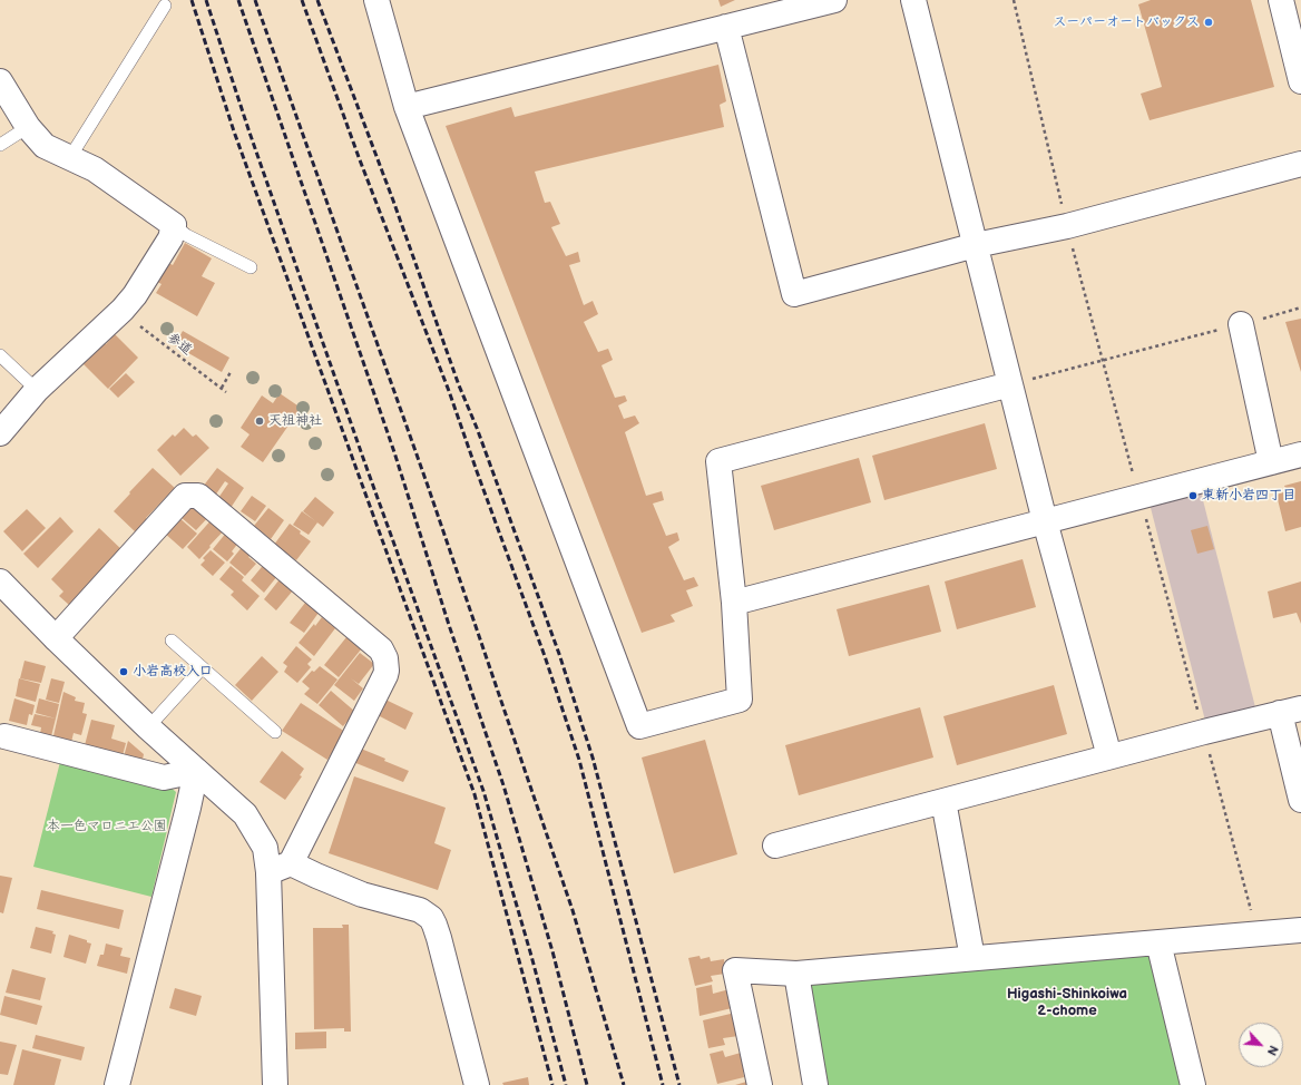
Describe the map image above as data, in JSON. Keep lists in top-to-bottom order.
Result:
{
  "streets": {
    "path": ["参道"]
  },
  "districts": ["Higashi-Shinkoiwa 2-chome"],
  "parks": ["本一色マロニエ公園"],
  "places": [
    "スーパーオートバックス",
    "天祖神社",
    "東新小岩四丁目",
    "小岩高校入口"
  ],
  "north": "bottom right"
}
